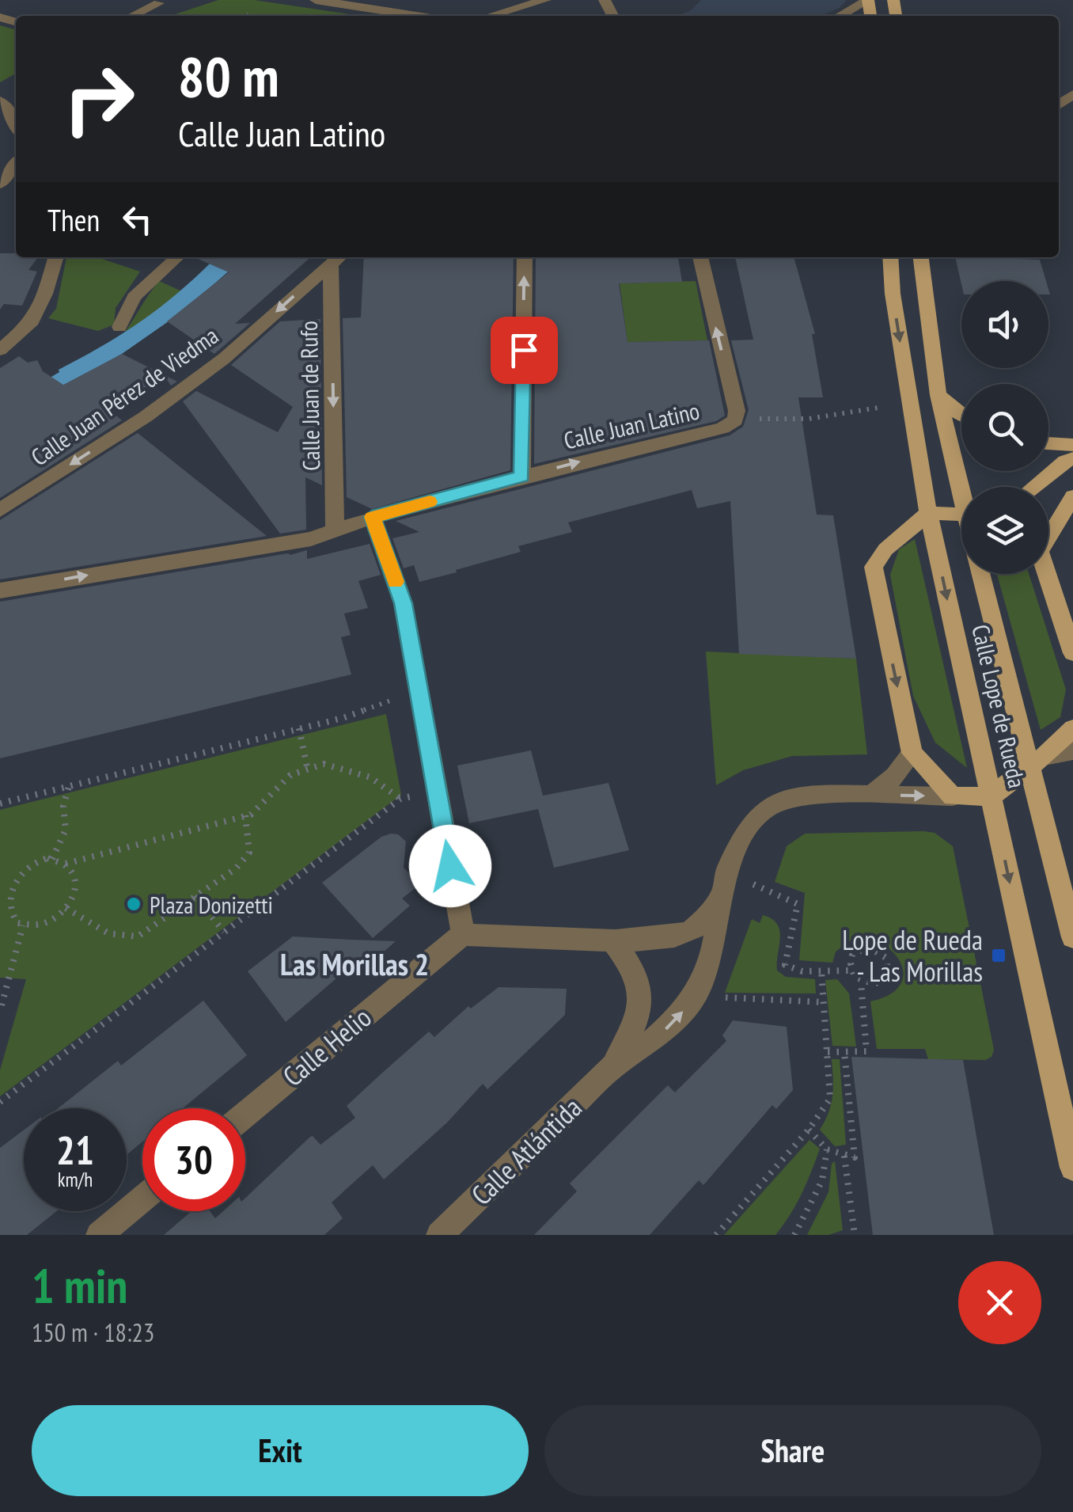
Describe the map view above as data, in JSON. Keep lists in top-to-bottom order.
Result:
{
  "streets": {
    "main road": ["Calle Lope de Rueda"],
    "street": [
      "Calle Juan Pérez de Viedma",
      "Calle Juan de Rufo",
      "Calle Juan Latino",
      "Calle Helio",
      "Calle Atlántida"
    ]
  },
  "crossings": [
    ["Calle Juan Pérez de Viedma", "Calle Juan de Rufo"],
    ["Calle Juan de Rufo", "Calle Juan Latino"]
  ],
  "one_way": ["Calle Juan Pérez de Viedma", "Calle Juan de Rufo", "Calle Juan Latino"],
  "districts": ["Las Morillas 2"],
  "places": {
    "other": ["Plaza Donizetti"],
    "transit": ["Lope de Rueda - Las Morillas"]
  },
  "page": {
    "turn": ["80 m", "Calle Juan Latino"],
    "then": "Then",
    "speed": "21 km/h",
    "limit": "30",
    "heading": ["1 min", "150 m · 18:23"],
    "buttons": ["Exit", "Share"]
  }
}
